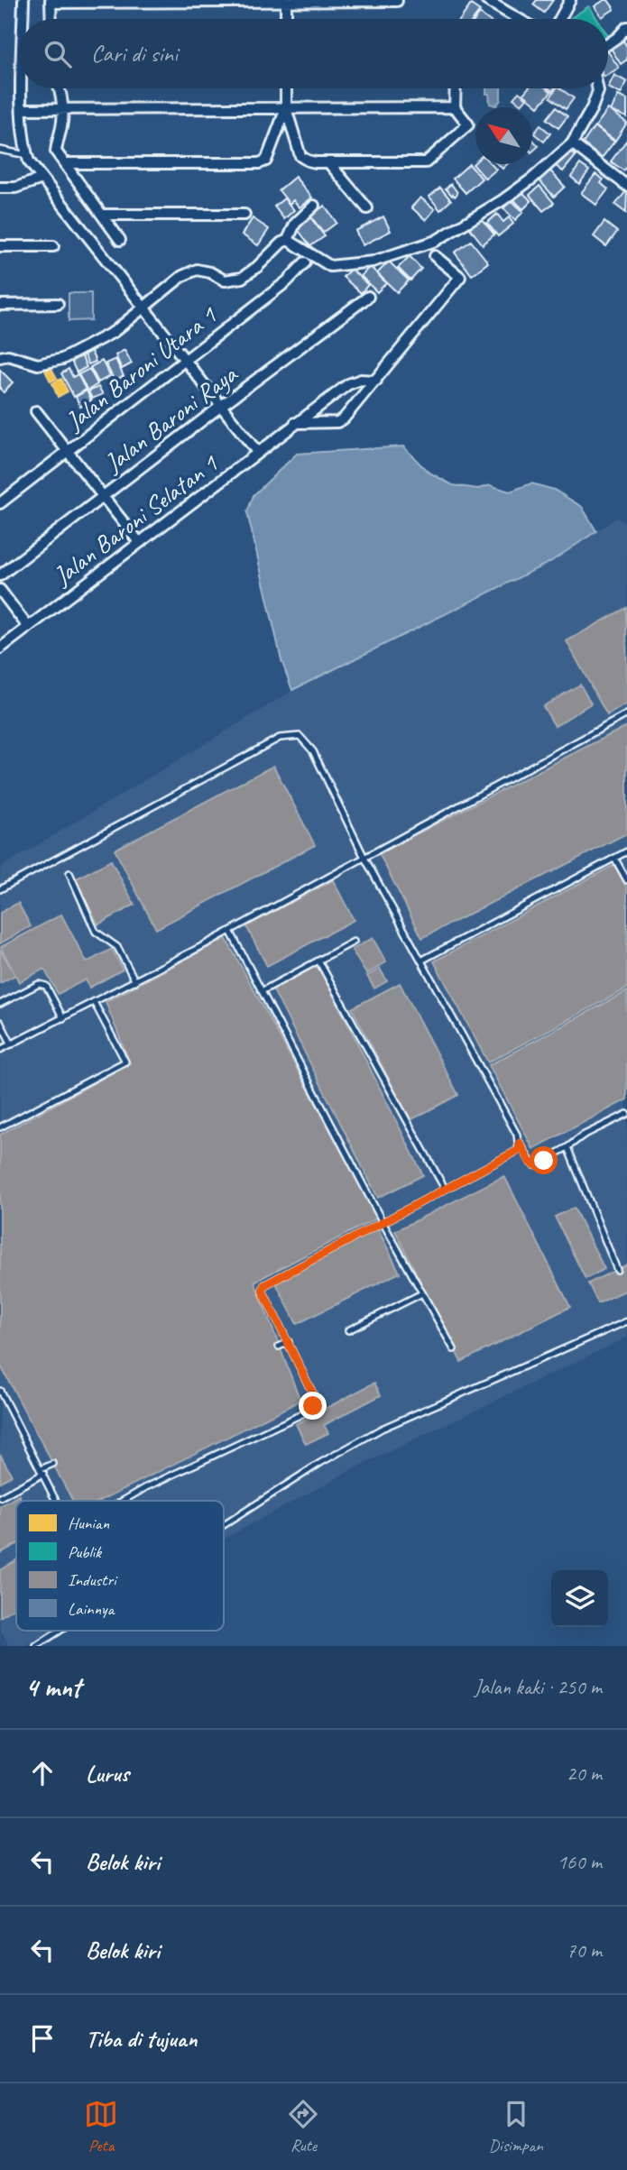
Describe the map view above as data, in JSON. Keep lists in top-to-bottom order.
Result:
{
  "streets": {
    "street": ["Jalan Baroni Utara 1", "Jalan Baroni Raya", "Jalan Baroni Selatan 1"]
  },
  "legend": [
    "Hunian",
    "Publik",
    "Industri",
    "Lainnya"
  ],
  "north": "top left",
  "page": {
    "search": "Cari di sini",
    "heading": ["4 mnt", "Jalan kaki · 250 m"],
    "list": [
      ["Lurus", "20 m"],
      ["Belok kiri", "160 m"],
      ["Belok kiri", "70 m"],
      "Tiba di tujuan"
    ],
    "nav": ["Peta", "Rute", "Disimpan"]
  }
}
